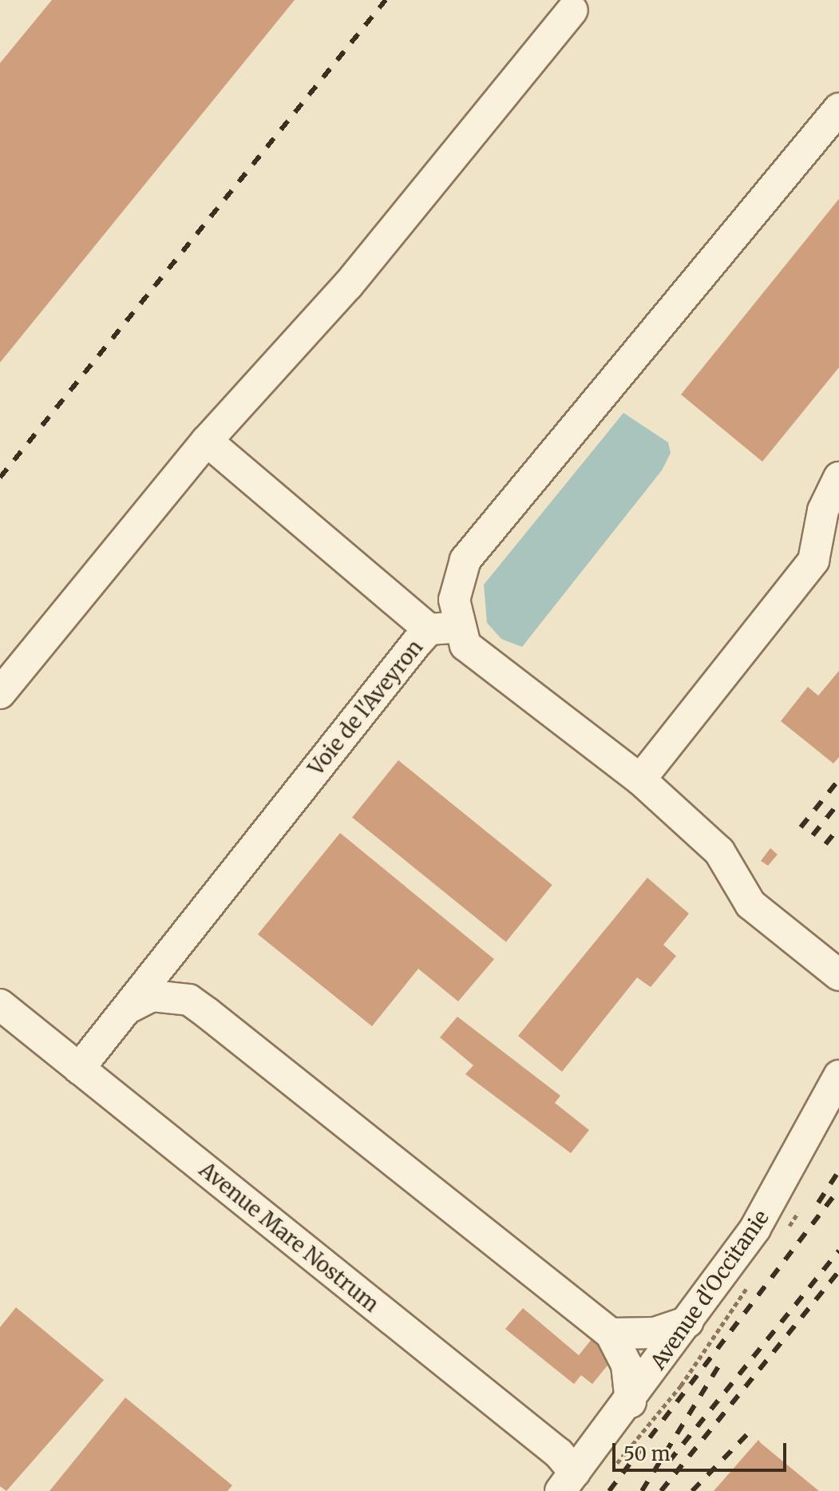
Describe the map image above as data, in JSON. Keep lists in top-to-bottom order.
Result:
{
  "streets": {
    "street": ["Voie de l'Aveyron", "Avenue Mare Nostrum", "Avenue d'Occitanie"]
  },
  "crossings": [
    ["Voie de l'Aveyron", "Avenue Mare Nostrum"],
    ["Avenue Mare Nostrum", "Avenue d'Occitanie"]
  ],
  "scale_bar": "50 m"
}
